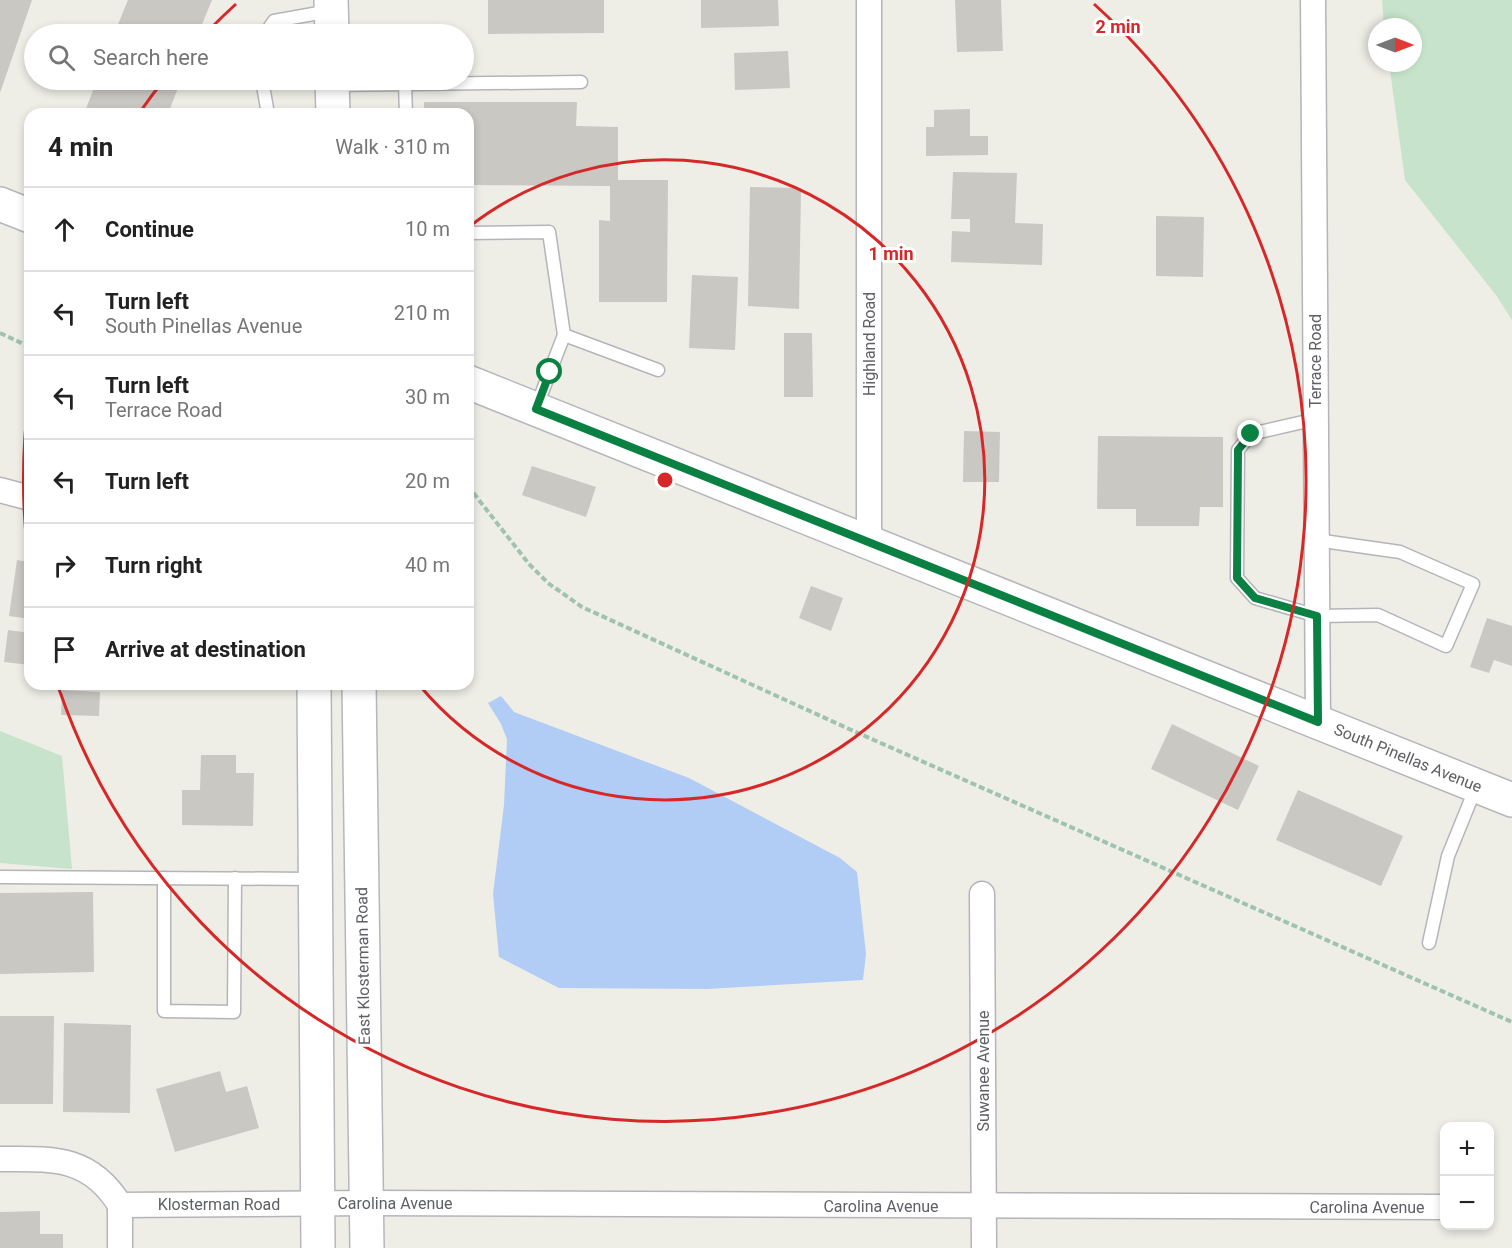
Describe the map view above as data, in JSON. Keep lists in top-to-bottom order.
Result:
{
  "streets": {
    "main road": ["South Pinellas Avenue", "East Klosterman Road"],
    "street": [
      "Highland Road",
      "Terrace Road",
      "Suwanee Avenue",
      "Carolina Avenue",
      "Klosterman Road"
    ]
  },
  "crossings": [
    ["Highland Road", "South Pinellas Avenue"],
    ["Terrace Road", "South Pinellas Avenue"],
    ["East Klosterman Road", "Carolina Avenue"],
    ["Suwanee Avenue", "Carolina Avenue"],
    ["Carolina Avenue", "Klosterman Road"]
  ],
  "north": "right",
  "page": {
    "search": "Search here",
    "heading": ["4 min", "Walk · 310 m"],
    "list": [
      ["Continue", "10 m"],
      ["Turn left", "South Pinellas Avenue", "210 m"],
      ["Turn left", "Terrace Road", "30 m"],
      ["Turn left", "20 m"],
      ["Turn right", "40 m"],
      "Arrive at destination"
    ],
    "map_buttons": ["+", "−"]
  },
  "rings": ["2 min", "1 min"]
}
